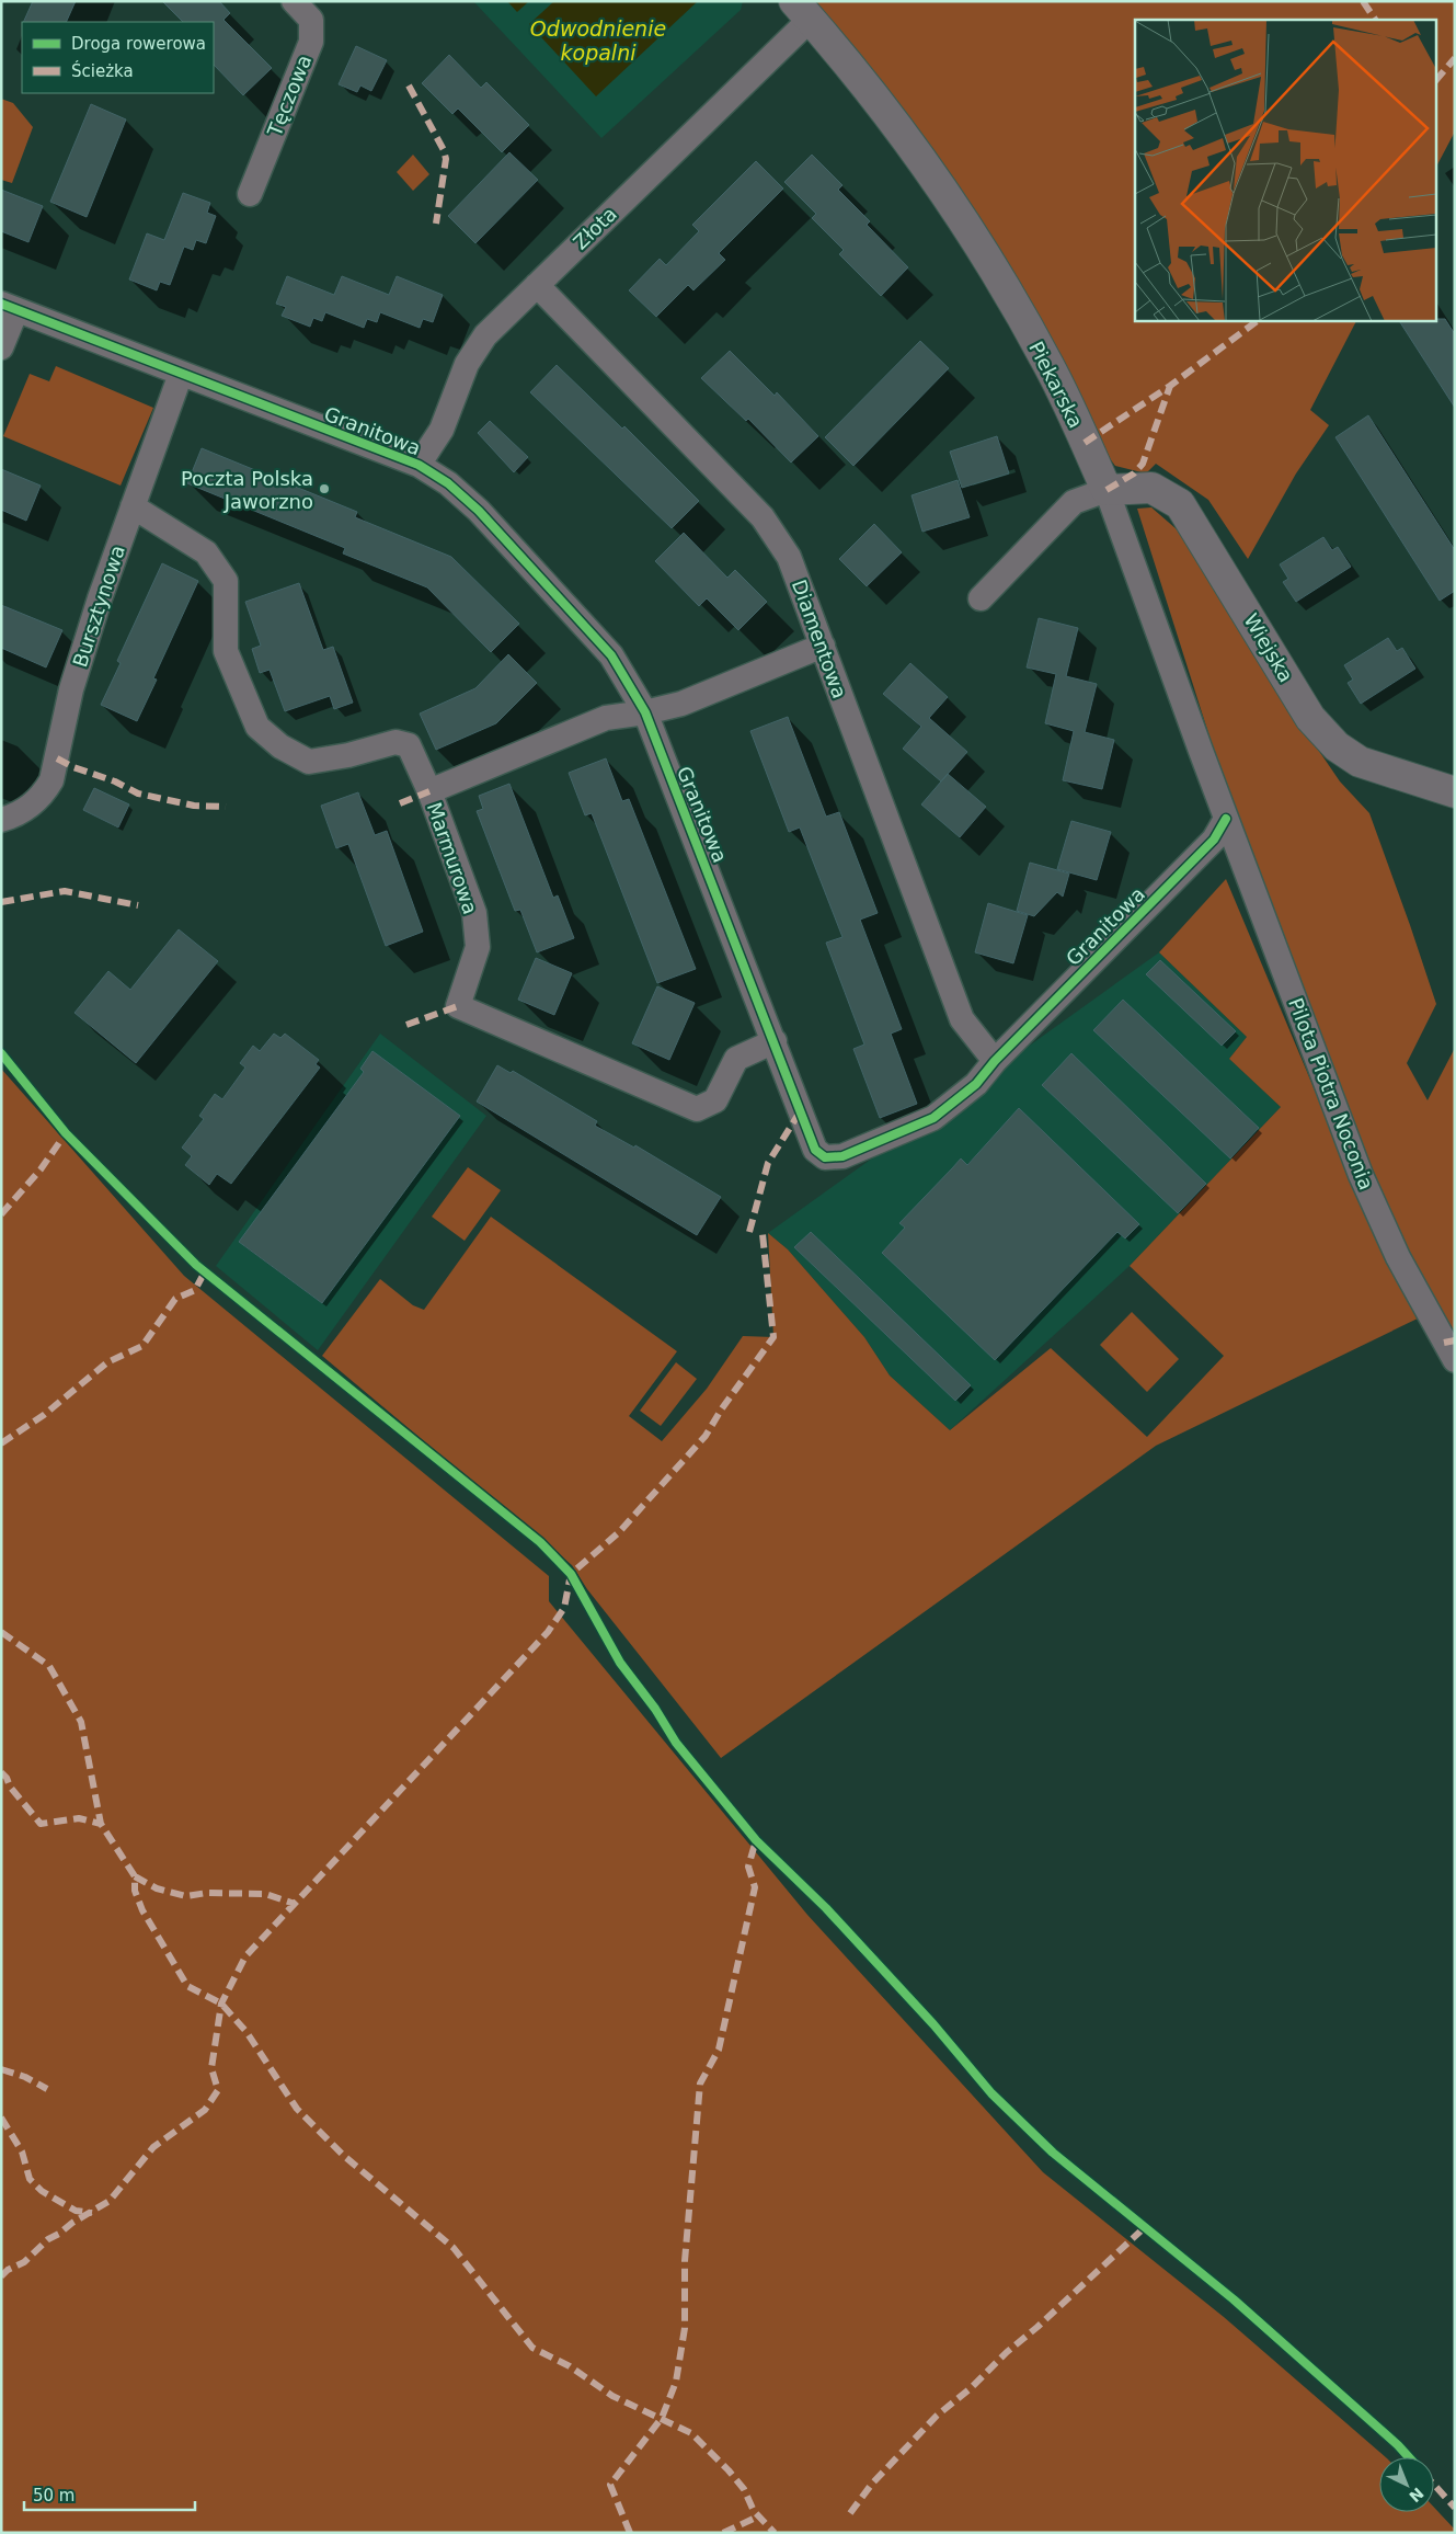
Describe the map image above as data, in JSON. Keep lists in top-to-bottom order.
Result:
{
  "streets": {
    "street": [
      "Tęczowa",
      "Złota",
      "Piekarska",
      "Granitowa",
      "Bursztynowa",
      "Diamentowa",
      "Wiejska",
      "Marmurowa",
      "Pilota Piotra Noconia"
    ]
  },
  "crossings": [
    ["Złota", "Piekarska"],
    ["Złota", "Granitowa"],
    ["Złota", "Diamentowa"],
    ["Piekarska", "Granitowa"],
    ["Piekarska", "Wiejska"],
    ["Piekarska", "Pilota Piotra Noconia"],
    ["Granitowa", "Bursztynowa"],
    ["Granitowa", "Diamentowa"],
    ["Granitowa", "Marmurowa"],
    ["Granitowa", "Pilota Piotra Noconia"],
    ["Diamentowa", "Marmurowa"]
  ],
  "water": ["Odwodnienie kopalni"],
  "places": ["Poczta Polska Jaworzno"],
  "legend": ["Droga rowerowa", "Ścieżka"],
  "scale_bar": "50 m",
  "north": "bottom right"
}
